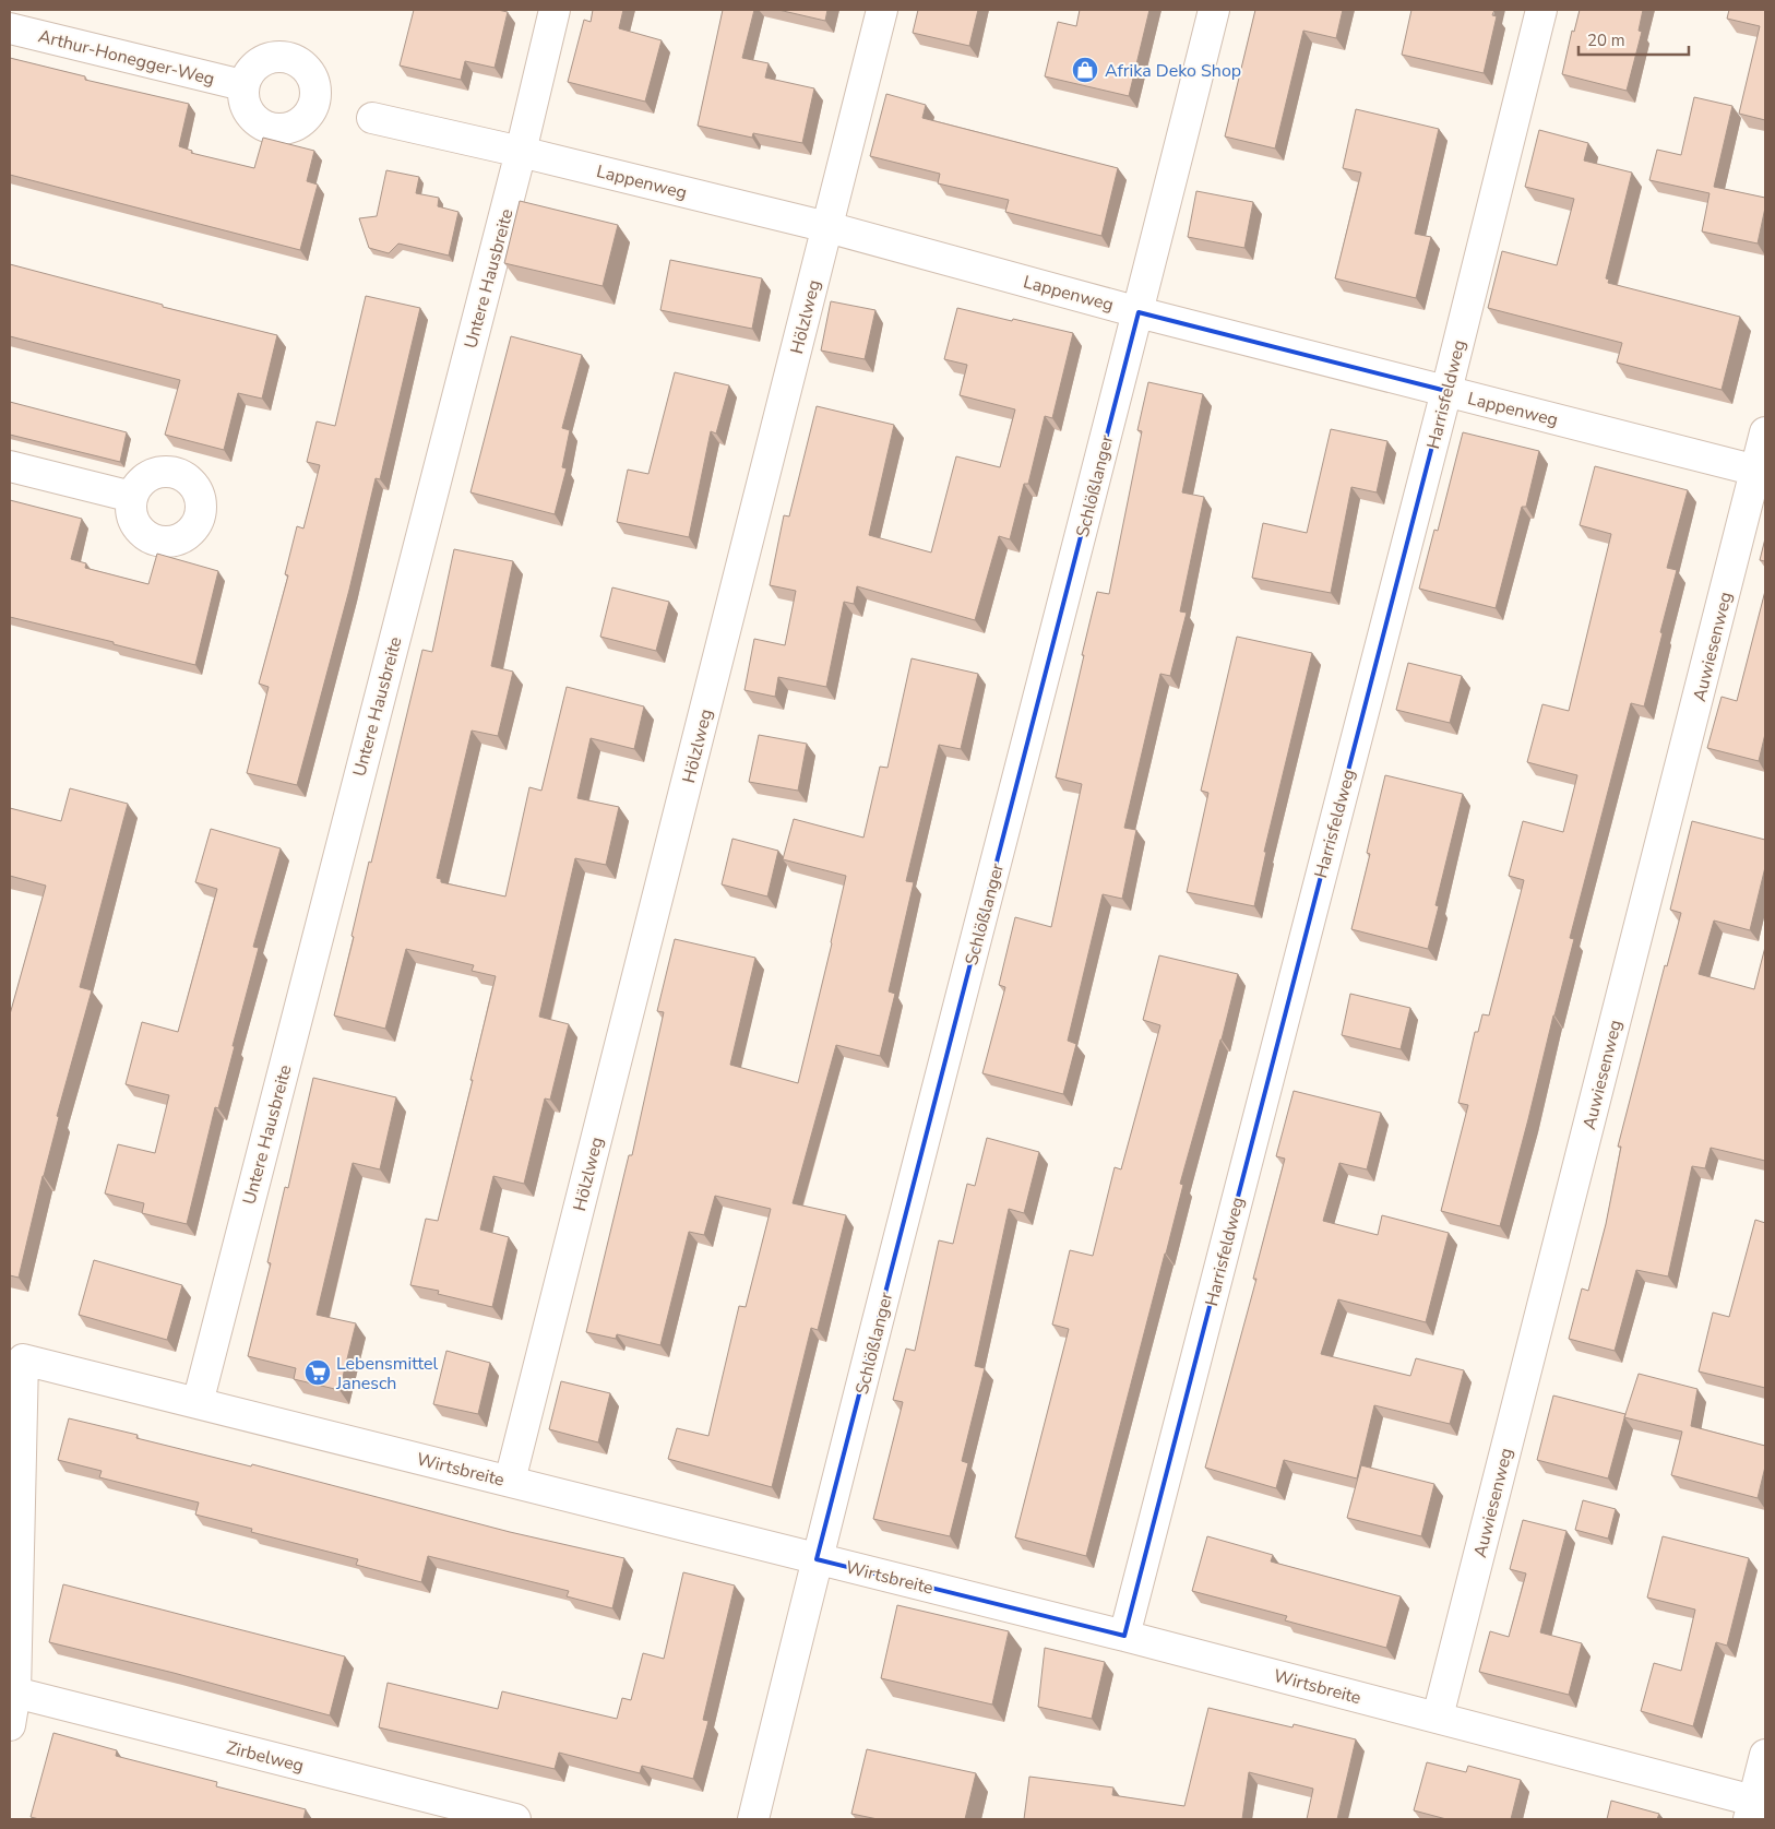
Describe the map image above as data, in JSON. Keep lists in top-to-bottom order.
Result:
{
  "streets": {
    "street": [
      "Arthur-Honegger-Weg",
      "Lappenweg",
      "Untere Hausbreite",
      "Hölzlweg",
      "Harrisfeldweg",
      "Schlößlanger",
      "Auwiesenweg",
      "Wirtsbreite",
      "Zirbelweg"
    ]
  },
  "crossings": [
    ["Lappenweg", "Untere Hausbreite"],
    ["Lappenweg", "Hölzlweg"],
    ["Lappenweg", "Harrisfeldweg"],
    ["Lappenweg", "Schlößlanger"],
    ["Lappenweg", "Auwiesenweg"],
    ["Untere Hausbreite", "Wirtsbreite"],
    ["Hölzlweg", "Wirtsbreite"],
    ["Harrisfeldweg", "Wirtsbreite"],
    ["Schlößlanger", "Wirtsbreite"],
    ["Auwiesenweg", "Wirtsbreite"],
    ["Wirtsbreite", "Zirbelweg"]
  ],
  "places": {
    "shop": ["Afrika Deko Shop"],
    "supermarket": ["Lebensmittel Janesch"]
  },
  "scale_bar": "20 m"
}
